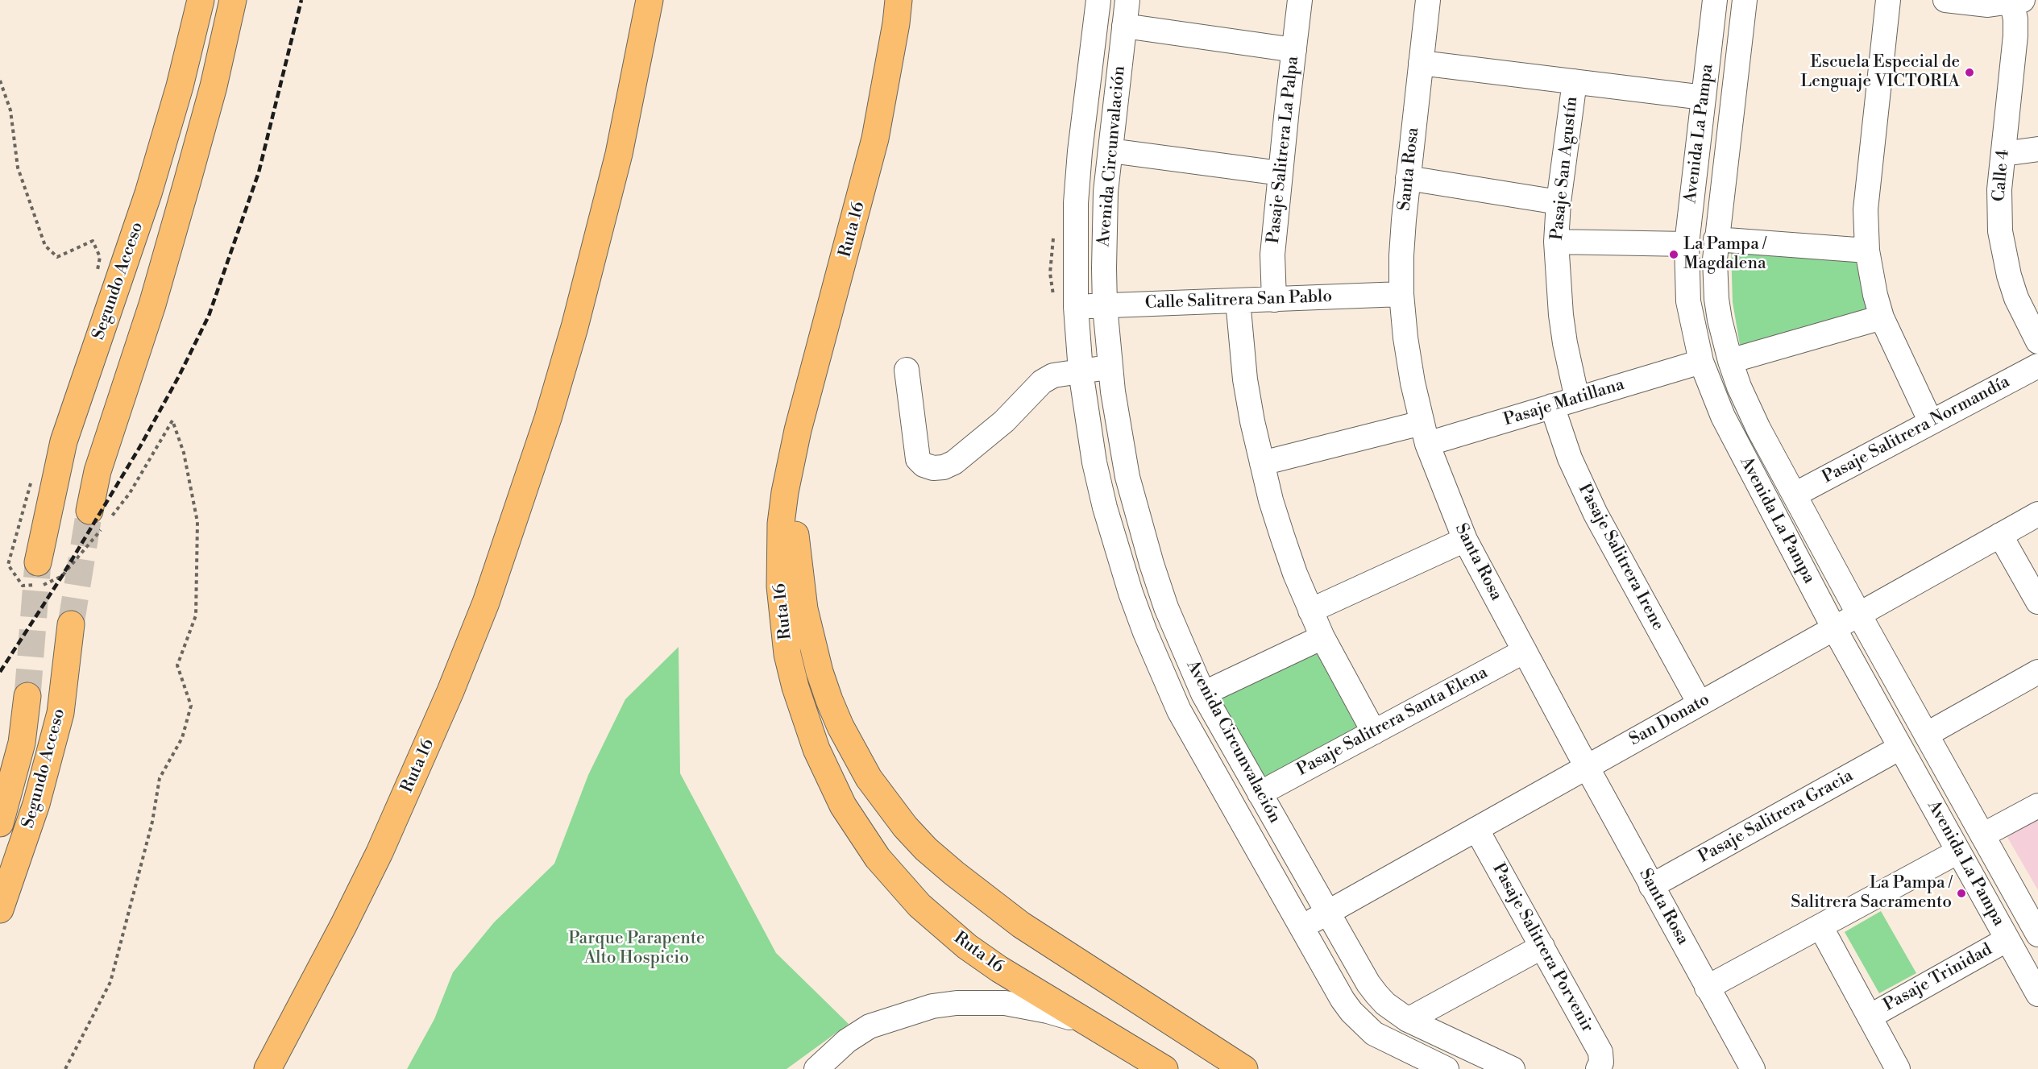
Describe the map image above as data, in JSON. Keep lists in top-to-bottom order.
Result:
{
  "streets": {
    "main road": ["Ruta 16", "Segundo Acceso"],
    "street": [
      "Avenida La Pampa",
      "Pasaje Salitrera La Palpa",
      "Avenida Circunvalación",
      "Pasaje San Agustín",
      "Santa Rosa",
      "Calle 4",
      "Calle Salitrera San Pablo",
      "Pasaje Matillana",
      "Pasaje Salitrera Normandía",
      "Pasaje Salitrera Irene",
      "San Donato",
      "Pasaje Salitrera Santa Elena",
      "Pasaje Salitrera Gracia",
      "Pasaje Salitrera Porvenir",
      "Pasaje Trinidad"
    ]
  },
  "crossings": [
    ["Avenida La Pampa", "Pasaje Matillana"],
    ["Avenida La Pampa", "Pasaje Salitrera Normandía"],
    ["Avenida La Pampa", "San Donato"],
    ["Avenida La Pampa", "Pasaje Salitrera Gracia"],
    ["Avenida La Pampa", "Pasaje Trinidad"],
    ["Pasaje Salitrera La Palpa", "Calle Salitrera San Pablo"],
    ["Avenida Circunvalación", "Calle Salitrera San Pablo"],
    ["Avenida Circunvalación", "San Donato"],
    ["Avenida Circunvalación", "Pasaje Salitrera Santa Elena"],
    ["Pasaje San Agustín", "Pasaje Matillana"],
    ["Santa Rosa", "Calle Salitrera San Pablo"],
    ["Santa Rosa", "Pasaje Matillana"],
    ["Santa Rosa", "San Donato"],
    ["Santa Rosa", "Pasaje Salitrera Santa Elena"],
    ["Santa Rosa", "Pasaje Salitrera Gracia"],
    ["Pasaje Matillana", "Pasaje Salitrera Irene"],
    ["Pasaje Salitrera Irene", "San Donato"],
    ["San Donato", "Pasaje Salitrera Porvenir"]
  ],
  "parks": ["Parque Parapente Alto Hospicio"],
  "places": ["Escuela Especial de Lenguaje VICTORIA", "La Pampa / Magdalena", "La Pampa / Salitrera Sacramento"]
}
